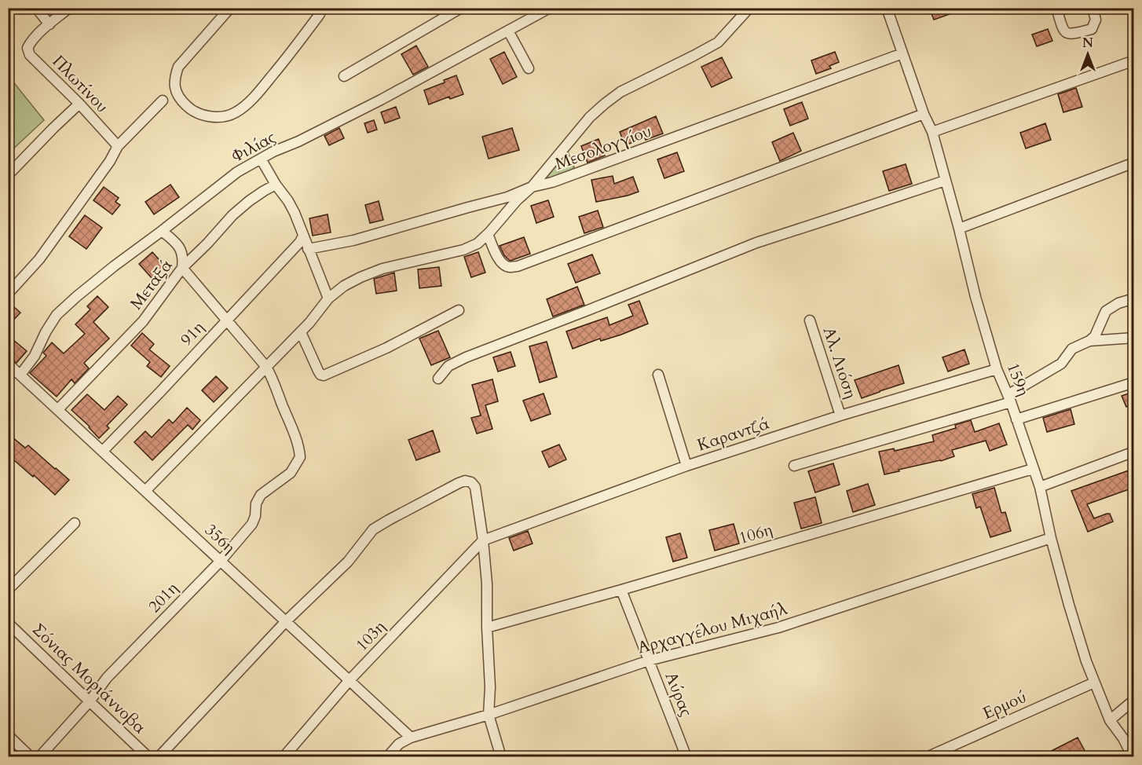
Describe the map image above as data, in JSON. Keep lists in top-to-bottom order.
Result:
{
  "streets": {
    "street": [
      "Πλωτίνου",
      "Φιλίας",
      "Μεσολογγίου",
      "Μεταξά",
      "91η",
      "Αλ. Λιόση",
      "159η",
      "Καραντζά",
      "106η",
      "356η",
      "201η",
      "Αρχαγγέλου Μιχαήλ",
      "103η",
      "Σόνιας Μοριάννοβα",
      "Αύρας",
      "Ερμού"
    ]
  },
  "crossings": [
    ["Φιλίας", "356η"],
    ["Μεσολογγίου", "159η"],
    ["Μεταξά", "356η"],
    ["91η", "356η"],
    ["Αλ. Λιόση", "Καραντζά"],
    ["159η", "Καραντζά"],
    ["159η", "106η"],
    ["159η", "Αρχαγγέλου Μιχαήλ"],
    ["159η", "Ερμού"],
    ["Καραντζά", "103η"],
    ["106η", "Αύρας"],
    ["356η", "201η"],
    ["356η", "Αρχαγγέλου Μιχαήλ"],
    ["356η", "103η"],
    ["201η", "Σόνιας Μοριάννοβα"],
    ["Αρχαγγέλου Μιχαήλ", "Αύρας"]
  ],
  "north": "top"
}
